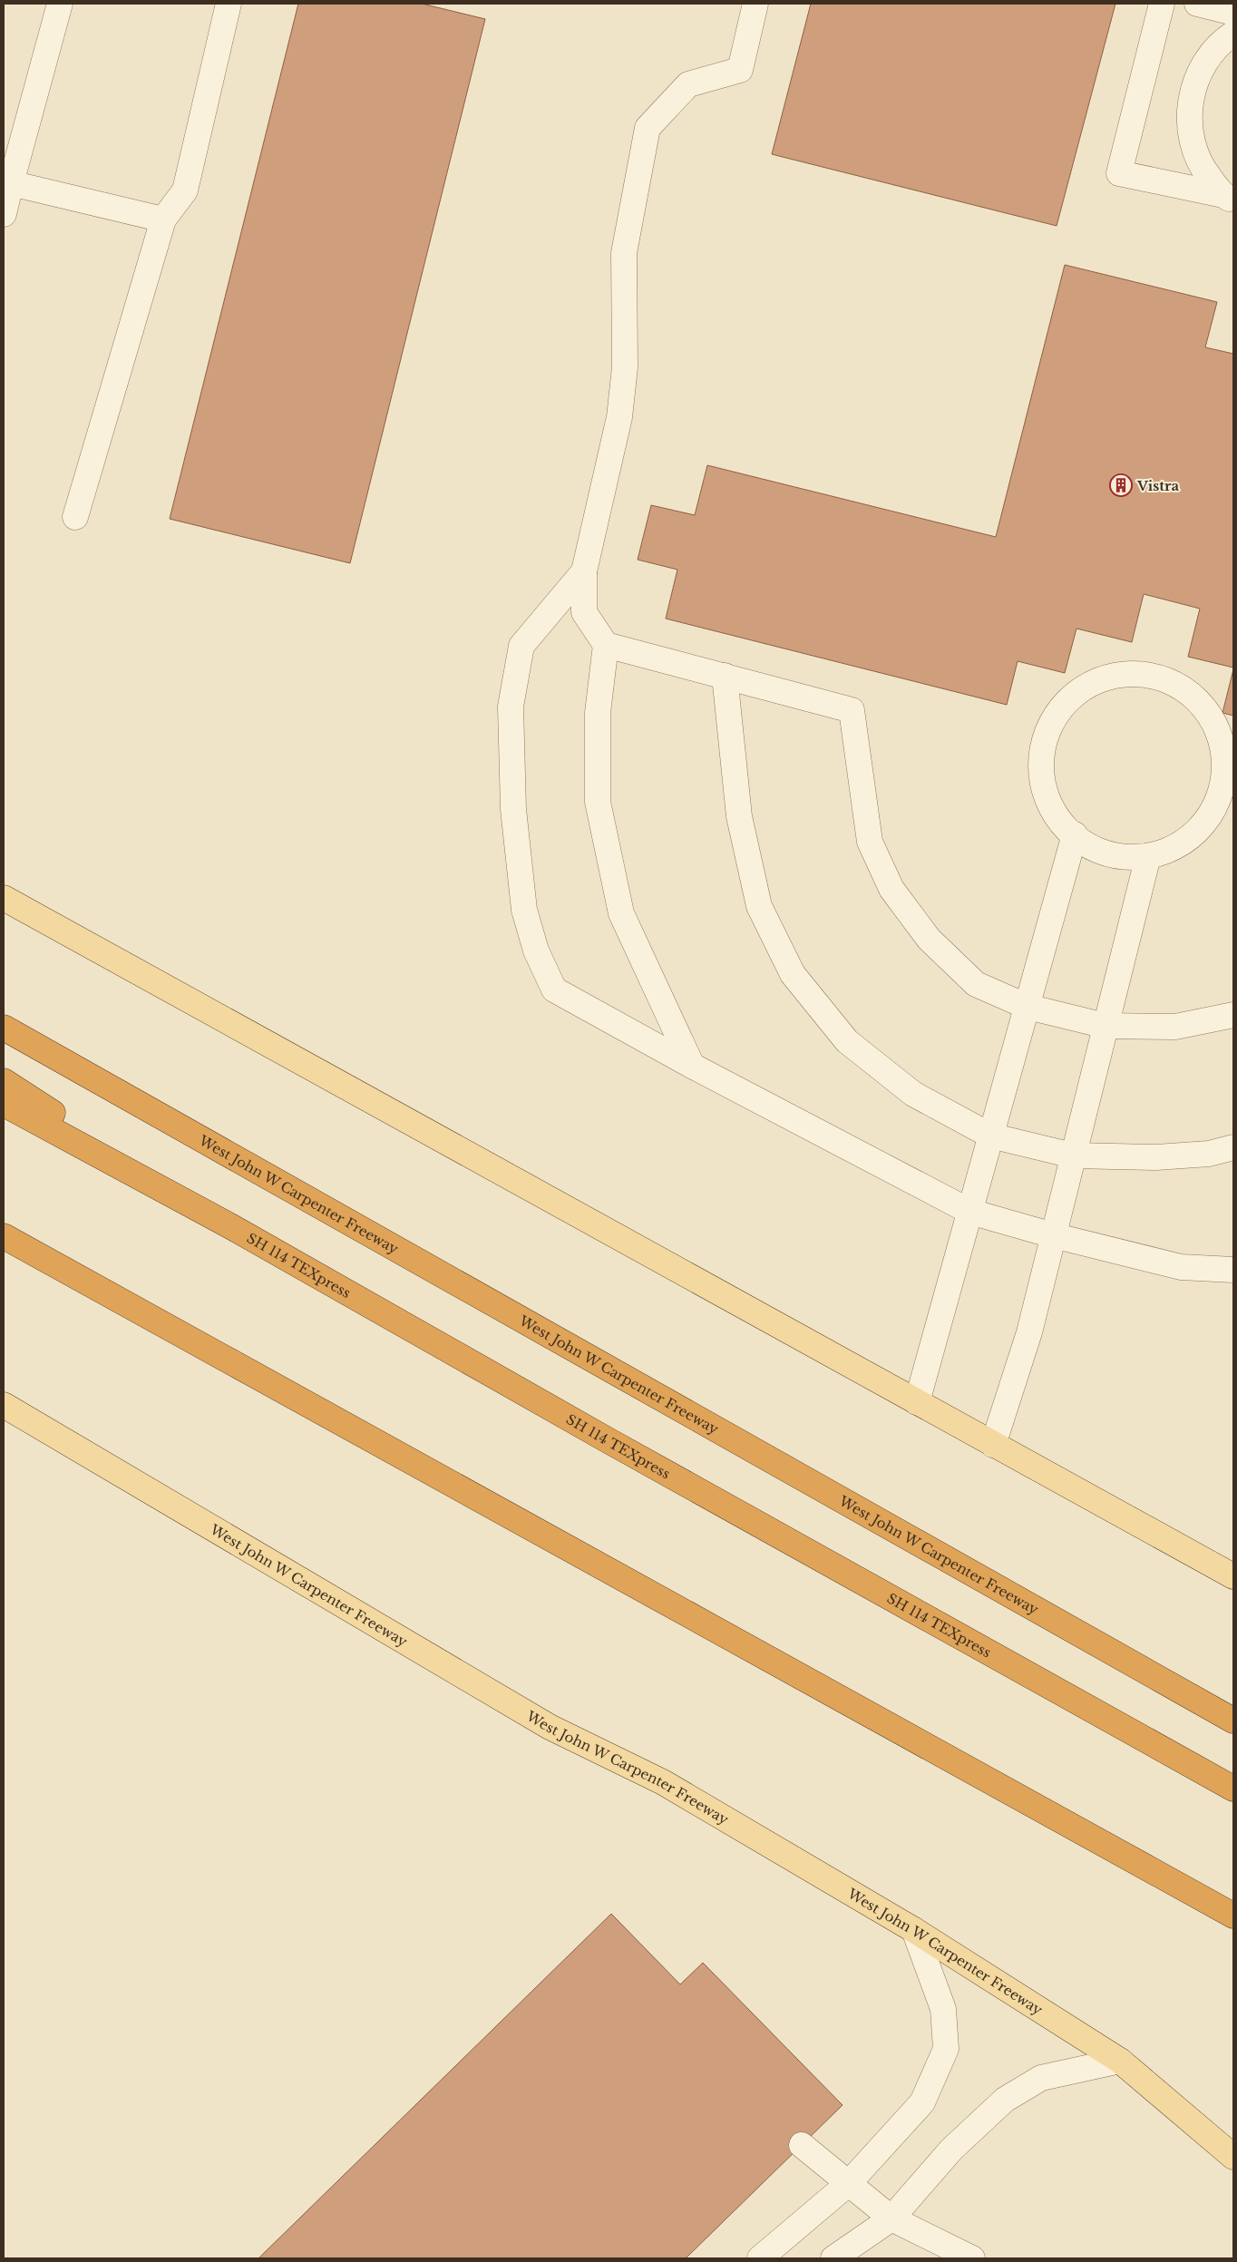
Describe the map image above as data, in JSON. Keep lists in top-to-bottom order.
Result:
{
  "streets": {
    "highway": ["West John W Carpenter Freeway", "SH 114 TEXpress"]
  },
  "places": {
    "building": ["Vistra"]
  }
}
